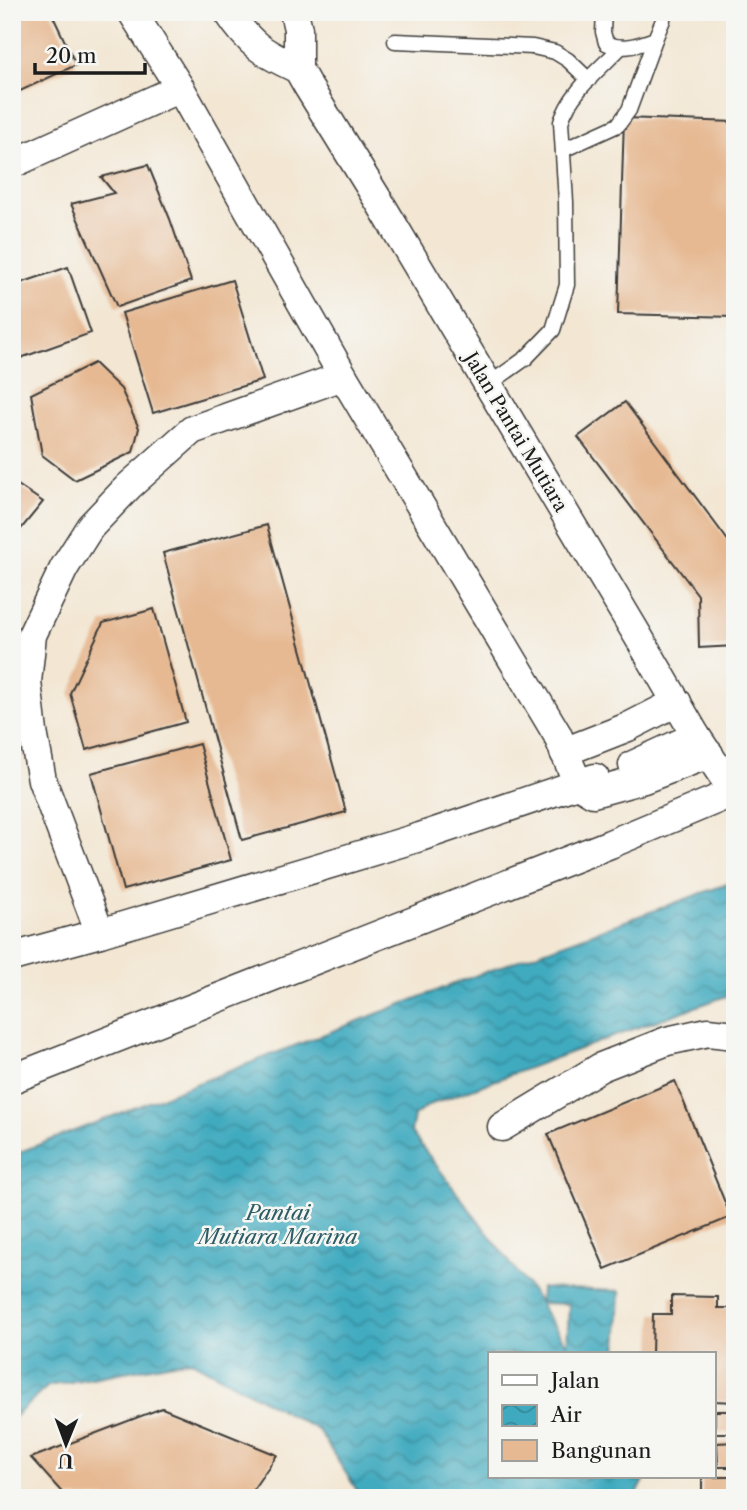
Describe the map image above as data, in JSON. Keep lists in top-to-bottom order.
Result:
{
  "streets": {
    "street": ["Jalan Pantai Mutiara"]
  },
  "water": ["Pantai Mutiara Marina"],
  "legend": ["Jalan", "Air", "Bangunan"],
  "scale_bar": "20 m",
  "north": "bottom"
}
